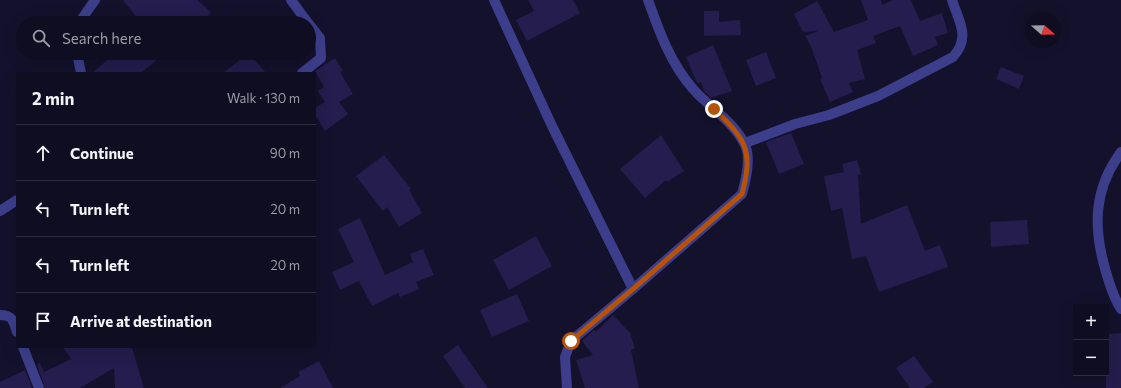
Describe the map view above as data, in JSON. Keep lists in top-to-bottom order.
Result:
{
  "north": "right",
  "page": {
    "search": "Search here",
    "heading": ["2 min", "Walk · 130 m"],
    "list": [
      ["Continue", "90 m"],
      ["Turn left", "20 m"],
      ["Turn left", "20 m"],
      "Arrive at destination"
    ],
    "map_buttons": ["+", "−"]
  }
}
